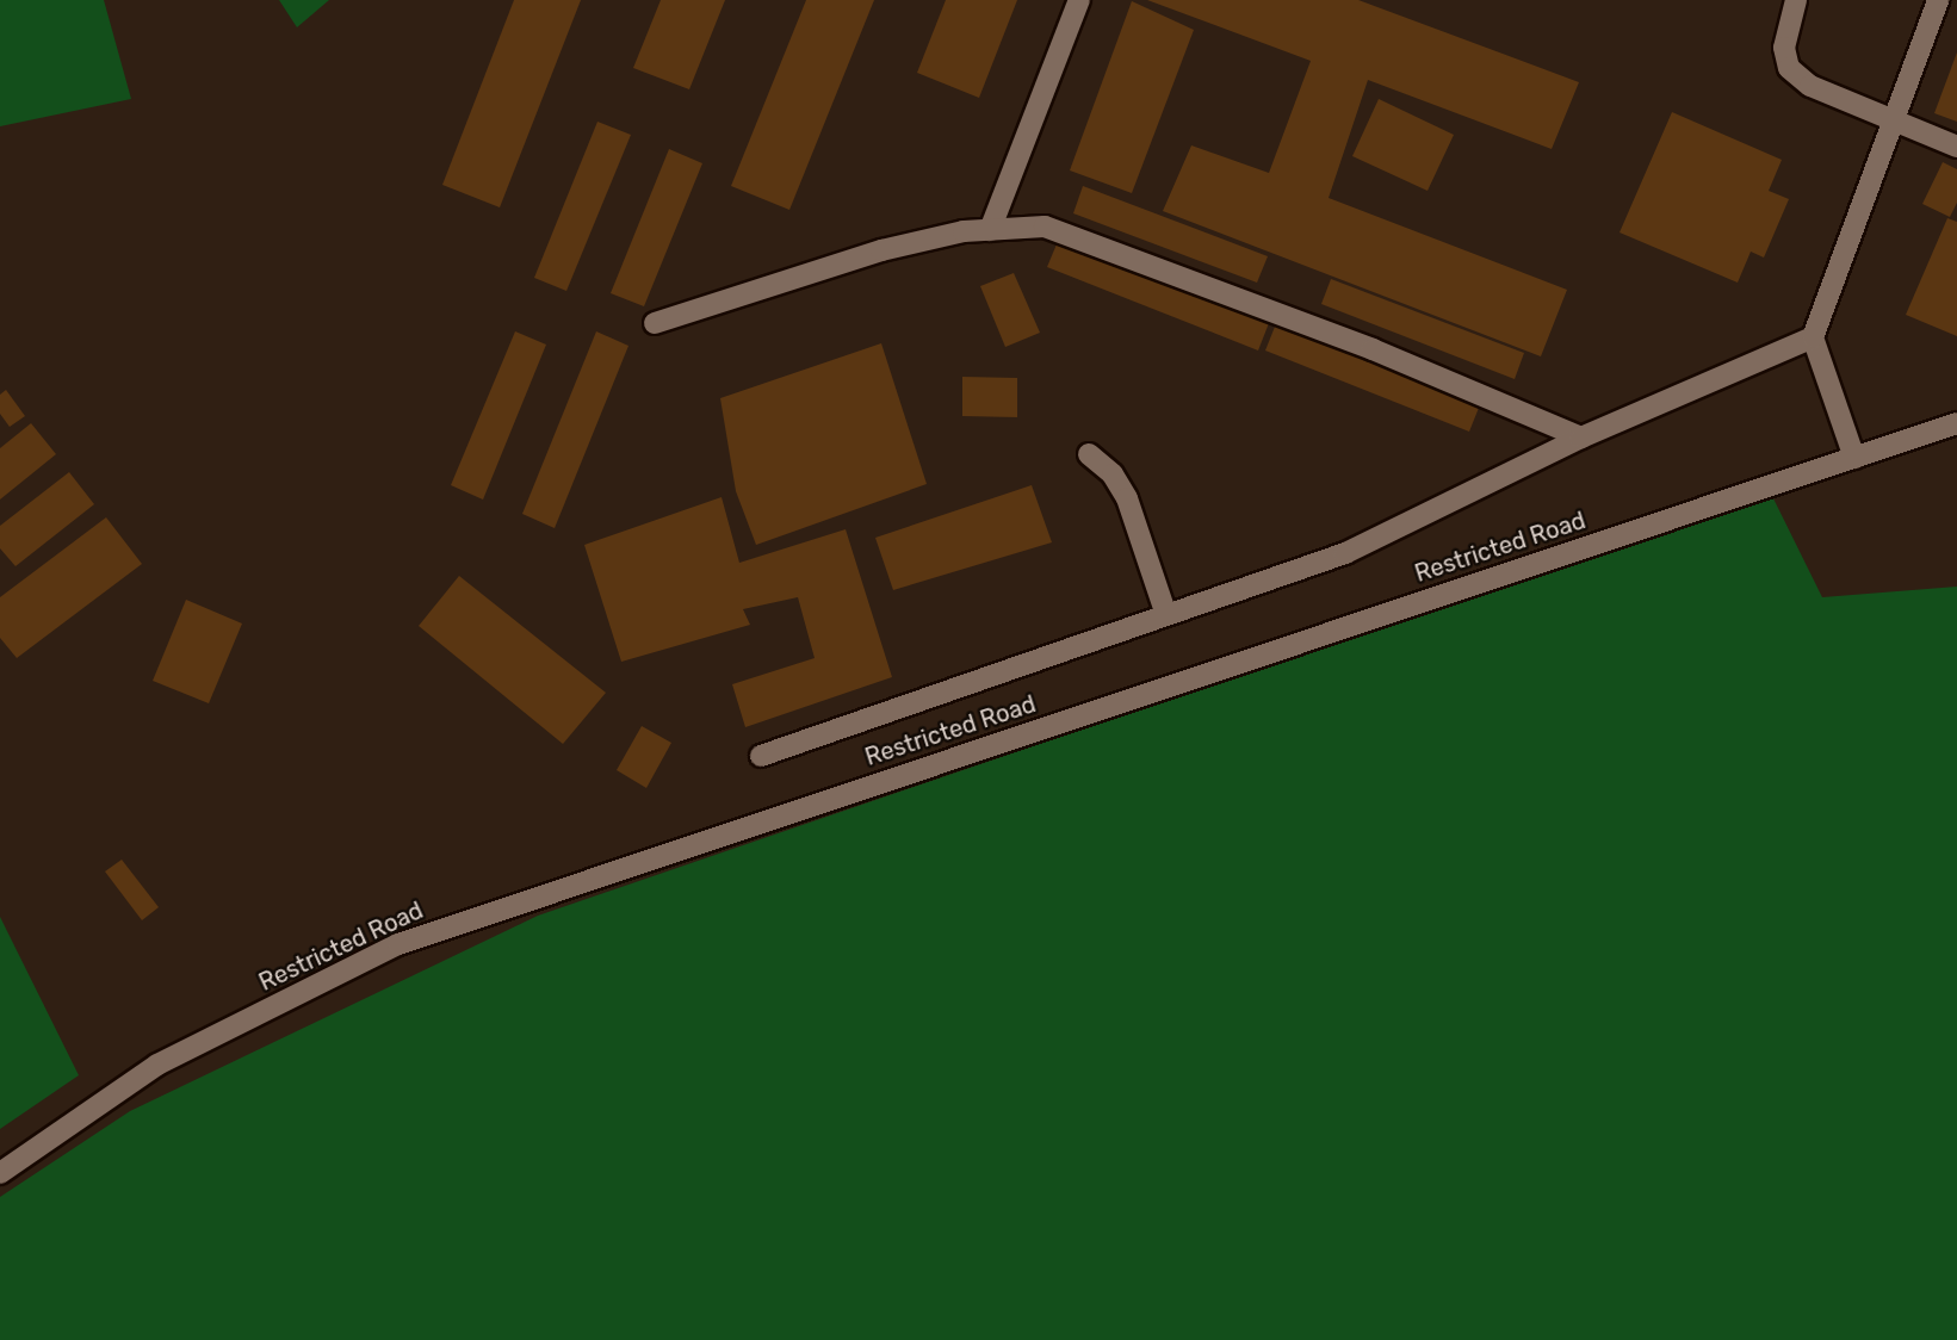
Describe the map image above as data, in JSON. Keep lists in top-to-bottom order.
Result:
{
  "streets": {
    "street": ["Restricted Road"]
  }
}
